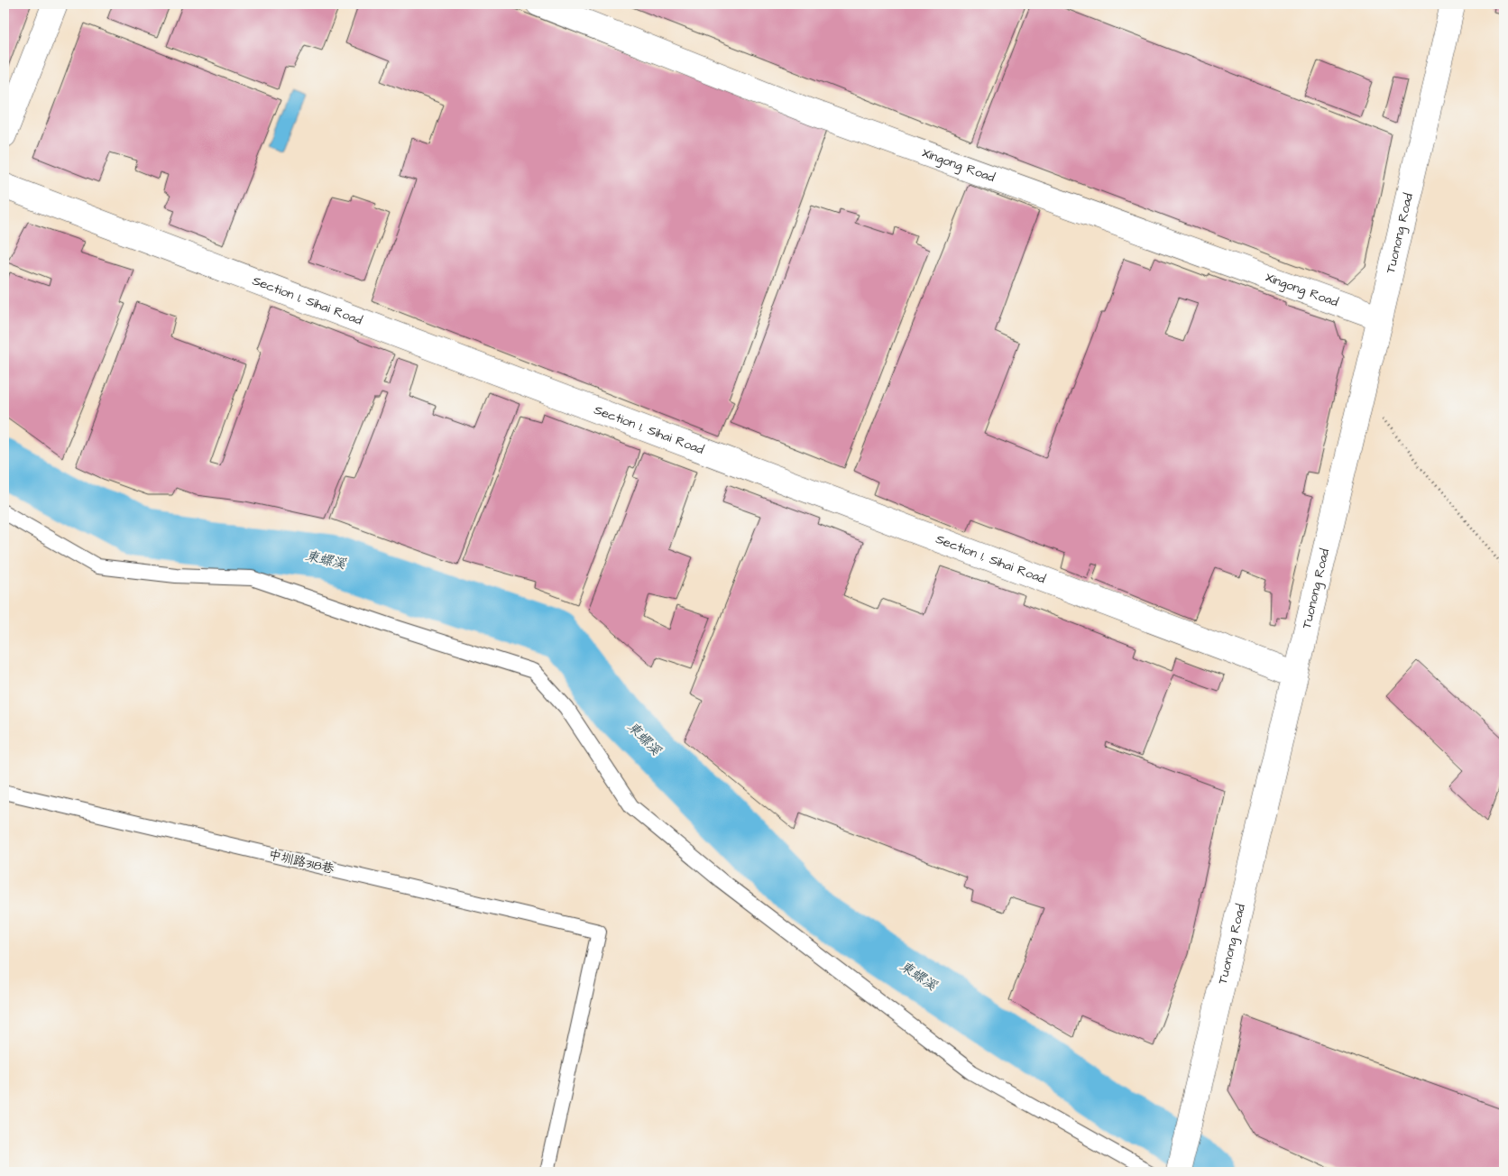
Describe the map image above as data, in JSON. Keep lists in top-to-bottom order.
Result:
{
  "streets": {
    "street": ["Xingong Road", "Tuonong Road", "Section 1, Sihai Road"],
    "lane": ["中圳路318巷"]
  },
  "crossings": [
    ["Xingong Road", "Tuonong Road"],
    ["Tuonong Road", "Section 1, Sihai Road"]
  ],
  "water": ["東螺溪"]
}
